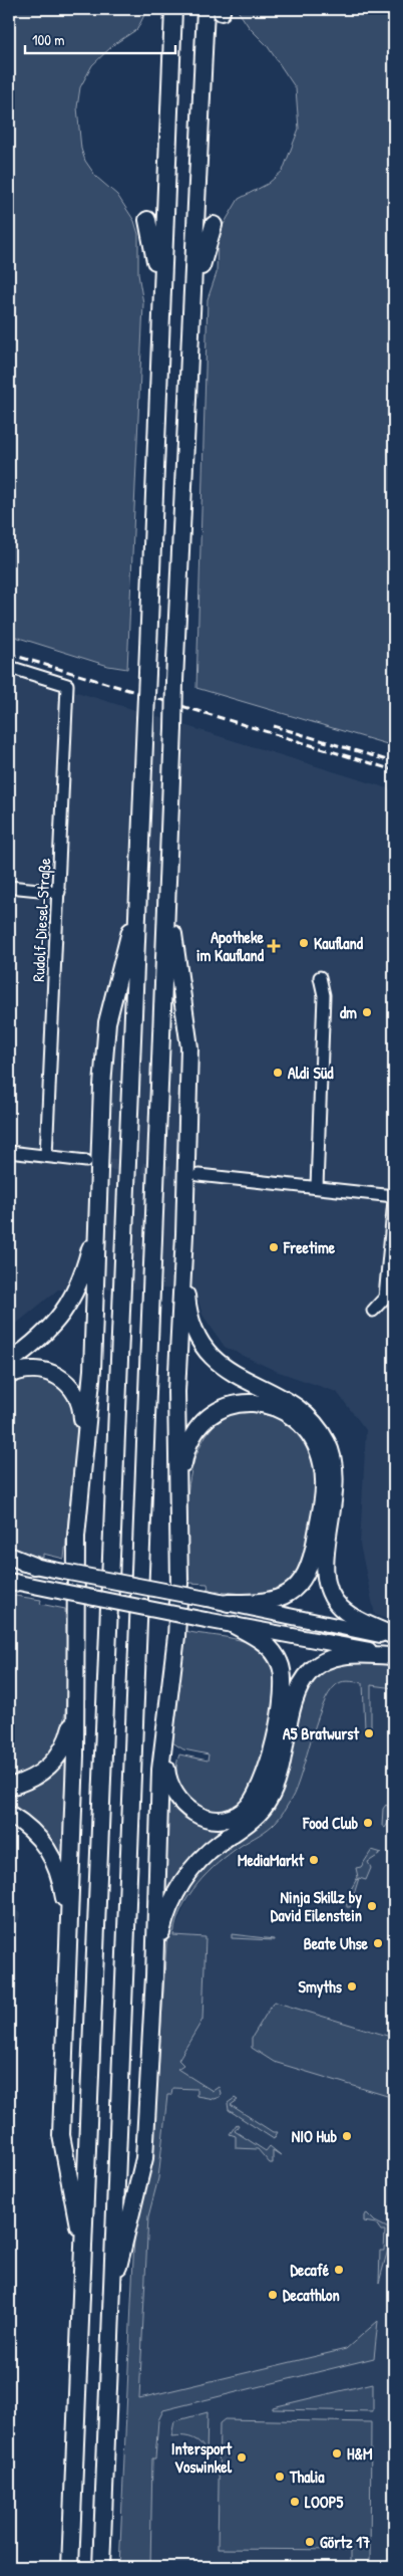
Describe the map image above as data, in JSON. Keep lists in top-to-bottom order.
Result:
{
  "streets": {
    "street": ["Rudolf-Diesel-Straße"]
  },
  "places": {
    "other": [
      "Kaufland",
      "dm",
      "Aldi Süd",
      "Freetime",
      "A5 Bratwurst",
      "Food Club",
      "MediaMarkt",
      "Ninja Skillz by David Eilenstein",
      "Beate Uhse",
      "Smyths",
      "NIO Hub",
      "Decafé",
      "Decathlon",
      "H&M",
      "Intersport Voswinkel",
      "Thalia",
      "LOOP5",
      "Görtz 17"
    ],
    "health": ["Apotheke im Kaufland"]
  },
  "scale_bar": "100 m"
}
